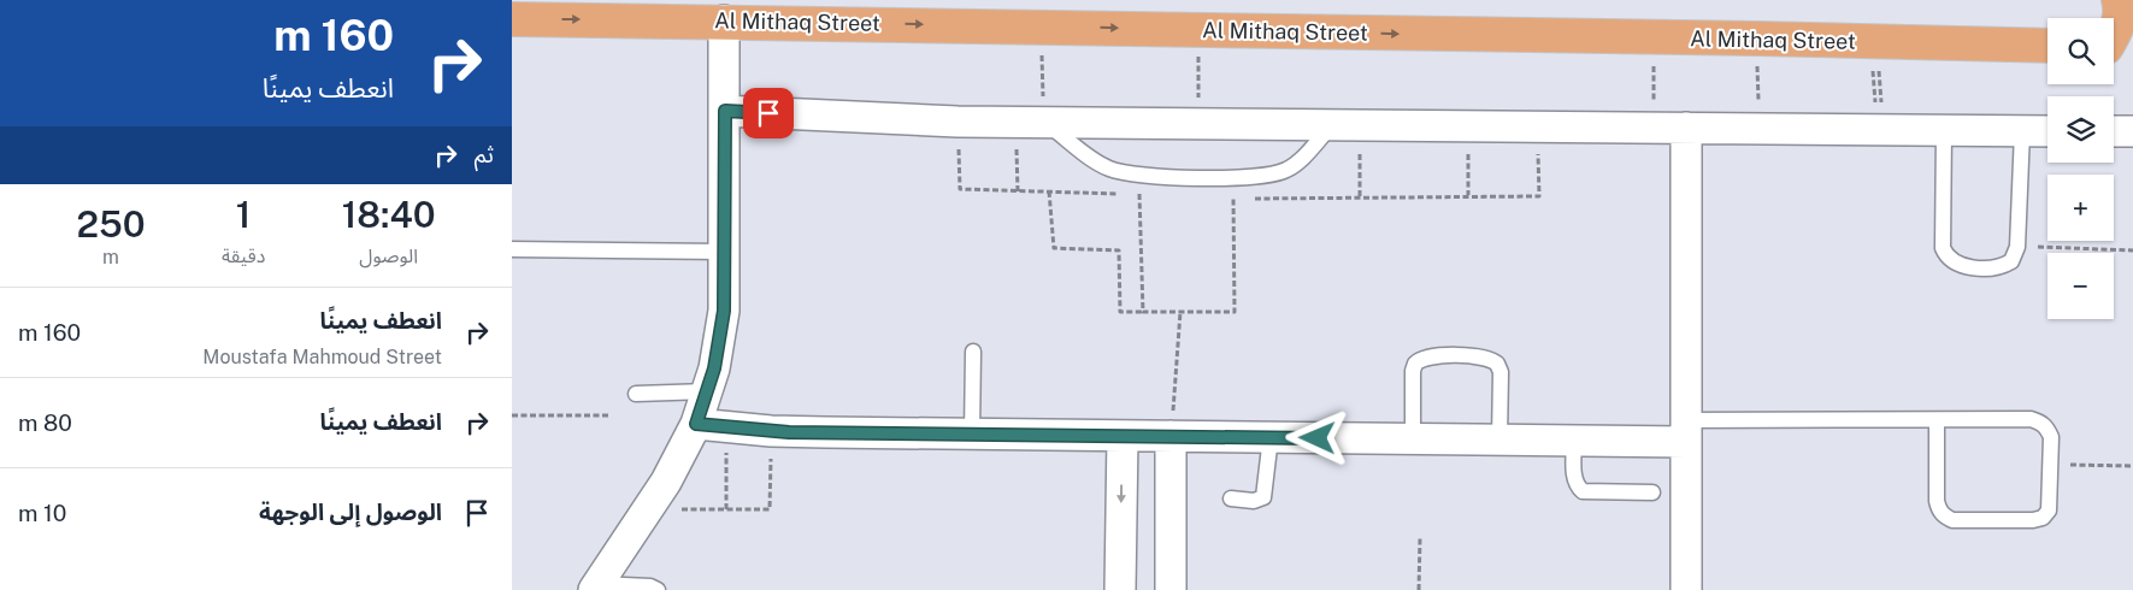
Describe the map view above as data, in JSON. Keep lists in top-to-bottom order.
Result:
{
  "streets": {
    "main road": ["Al Mithaq Street"]
  },
  "one_way": ["Al Mithaq Street"],
  "page": {
    "turn": ["160 m", "انعطف يمينًا"],
    "map_buttons": ["+", "−"],
    "then": "ثم",
    "eta": [
      "18:40",
      "الوصول",
      "1",
      "دقيقة",
      "250",
      "m"
    ],
    "list": [
      {
        "name": "انعطف يمينًا",
        "note": "Moustafa Mahmoud Street",
        "value": "160 m"
      },
      {
        "name": "انعطف يمينًا",
        "value": "80 m"
      },
      {
        "name": "الوصول إلى الوجهة",
        "value": "10 m"
      }
    ]
  }
}
